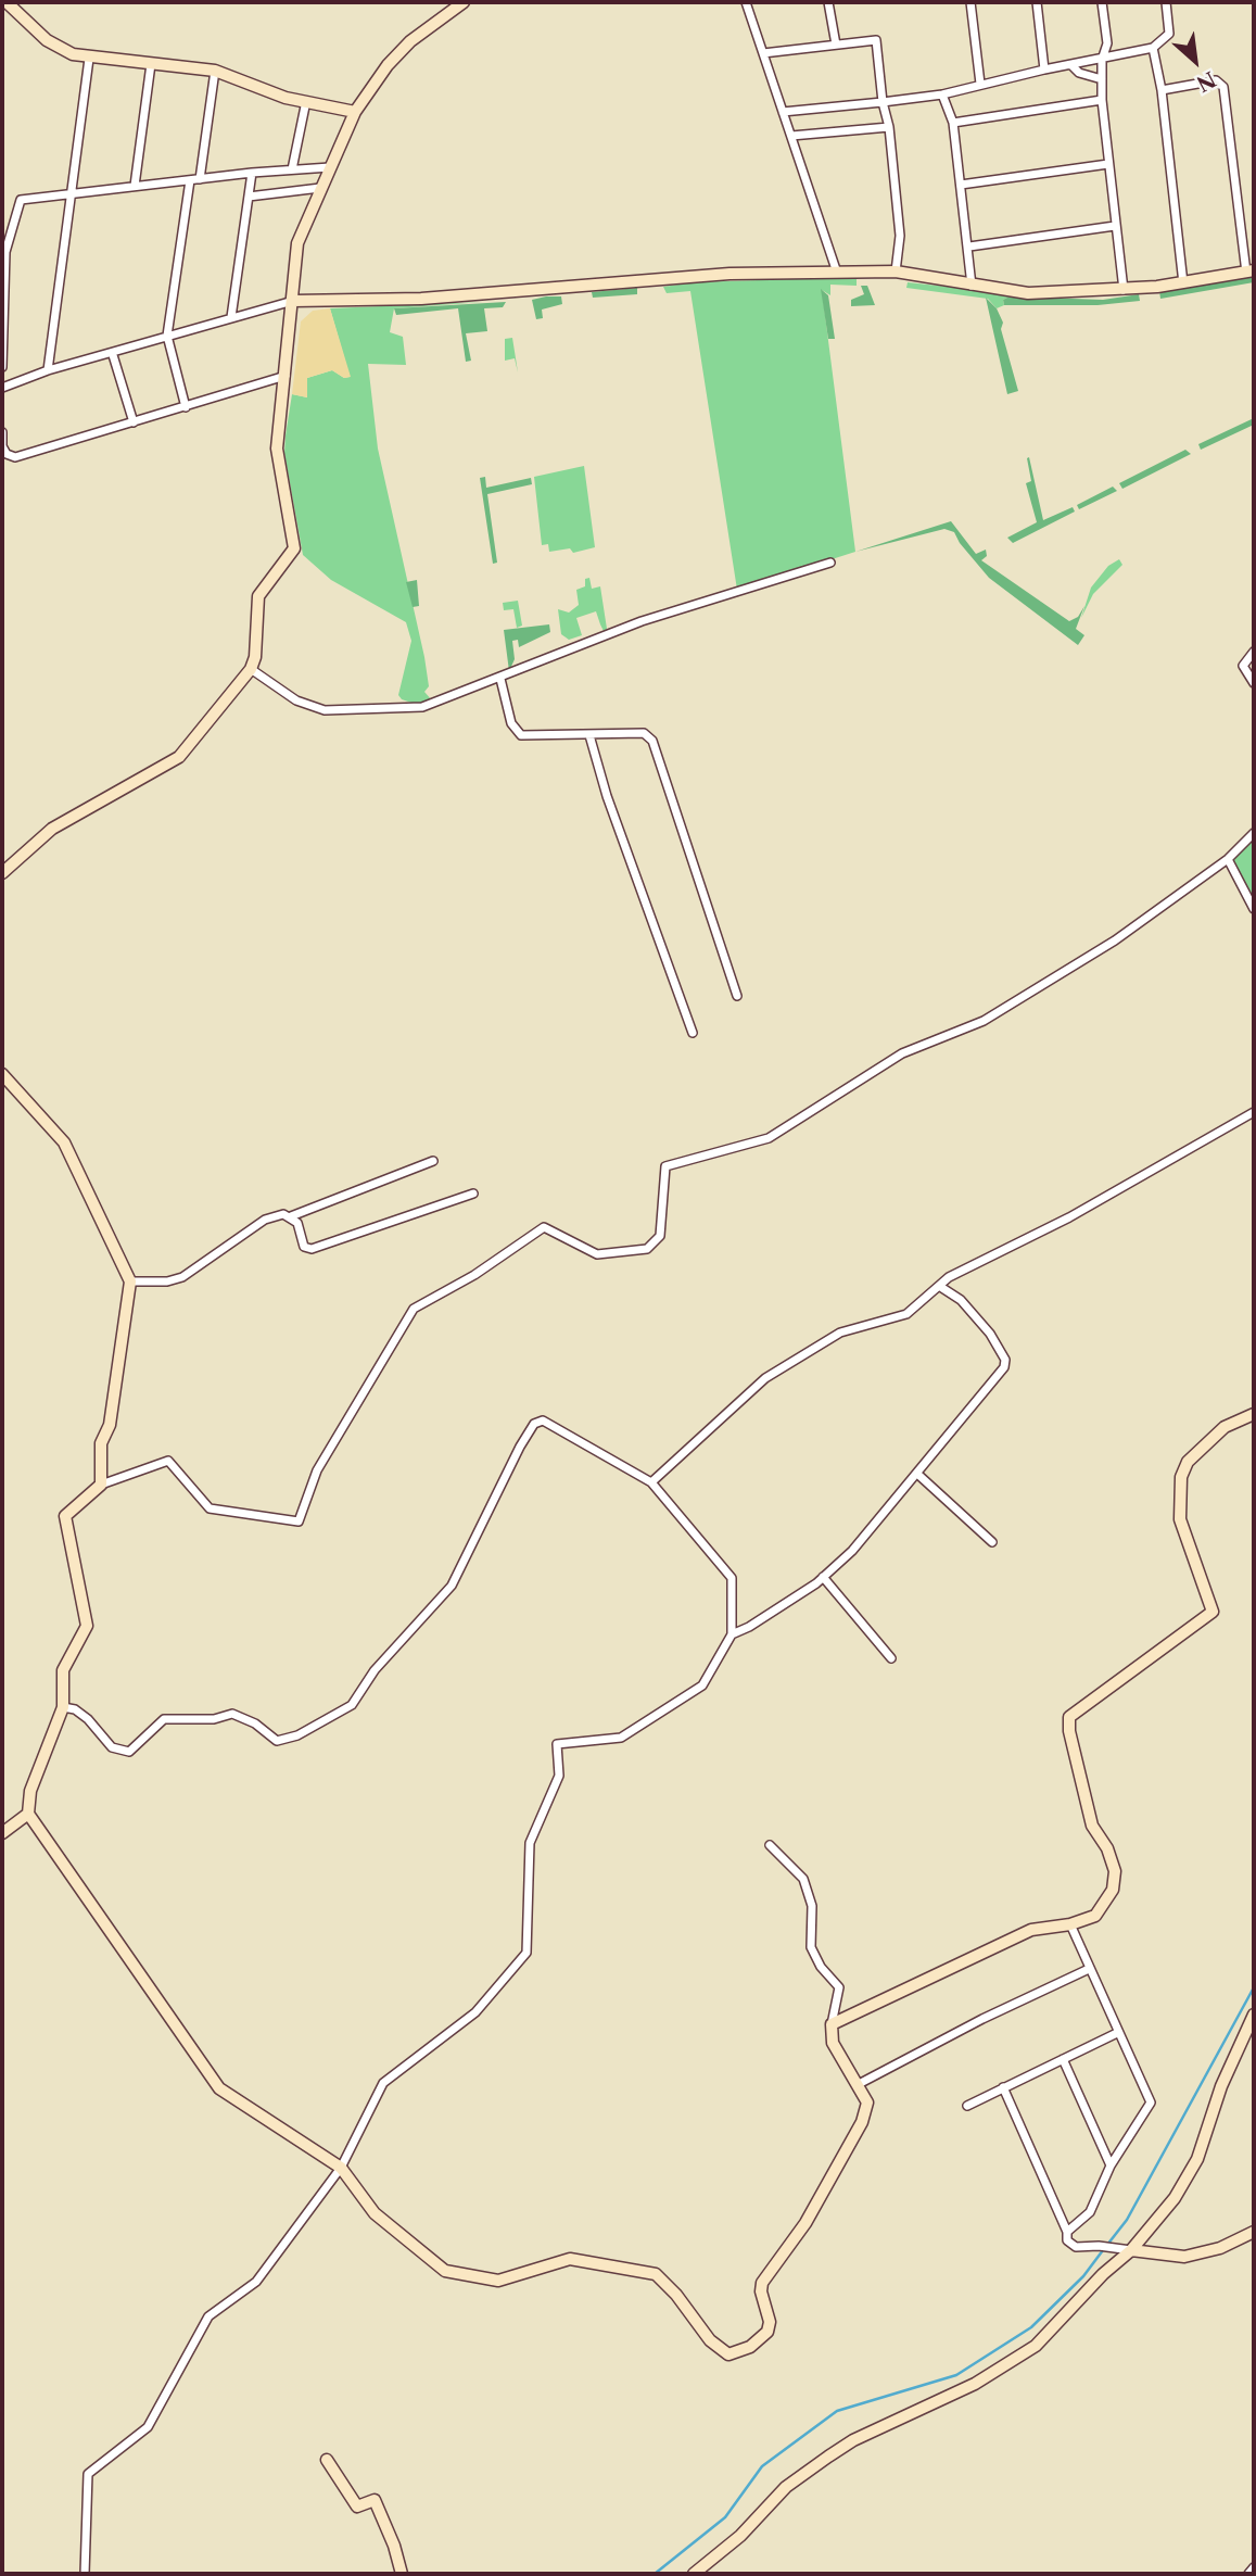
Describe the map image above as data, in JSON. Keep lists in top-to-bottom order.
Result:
{
  "north": "bottom right"
}
